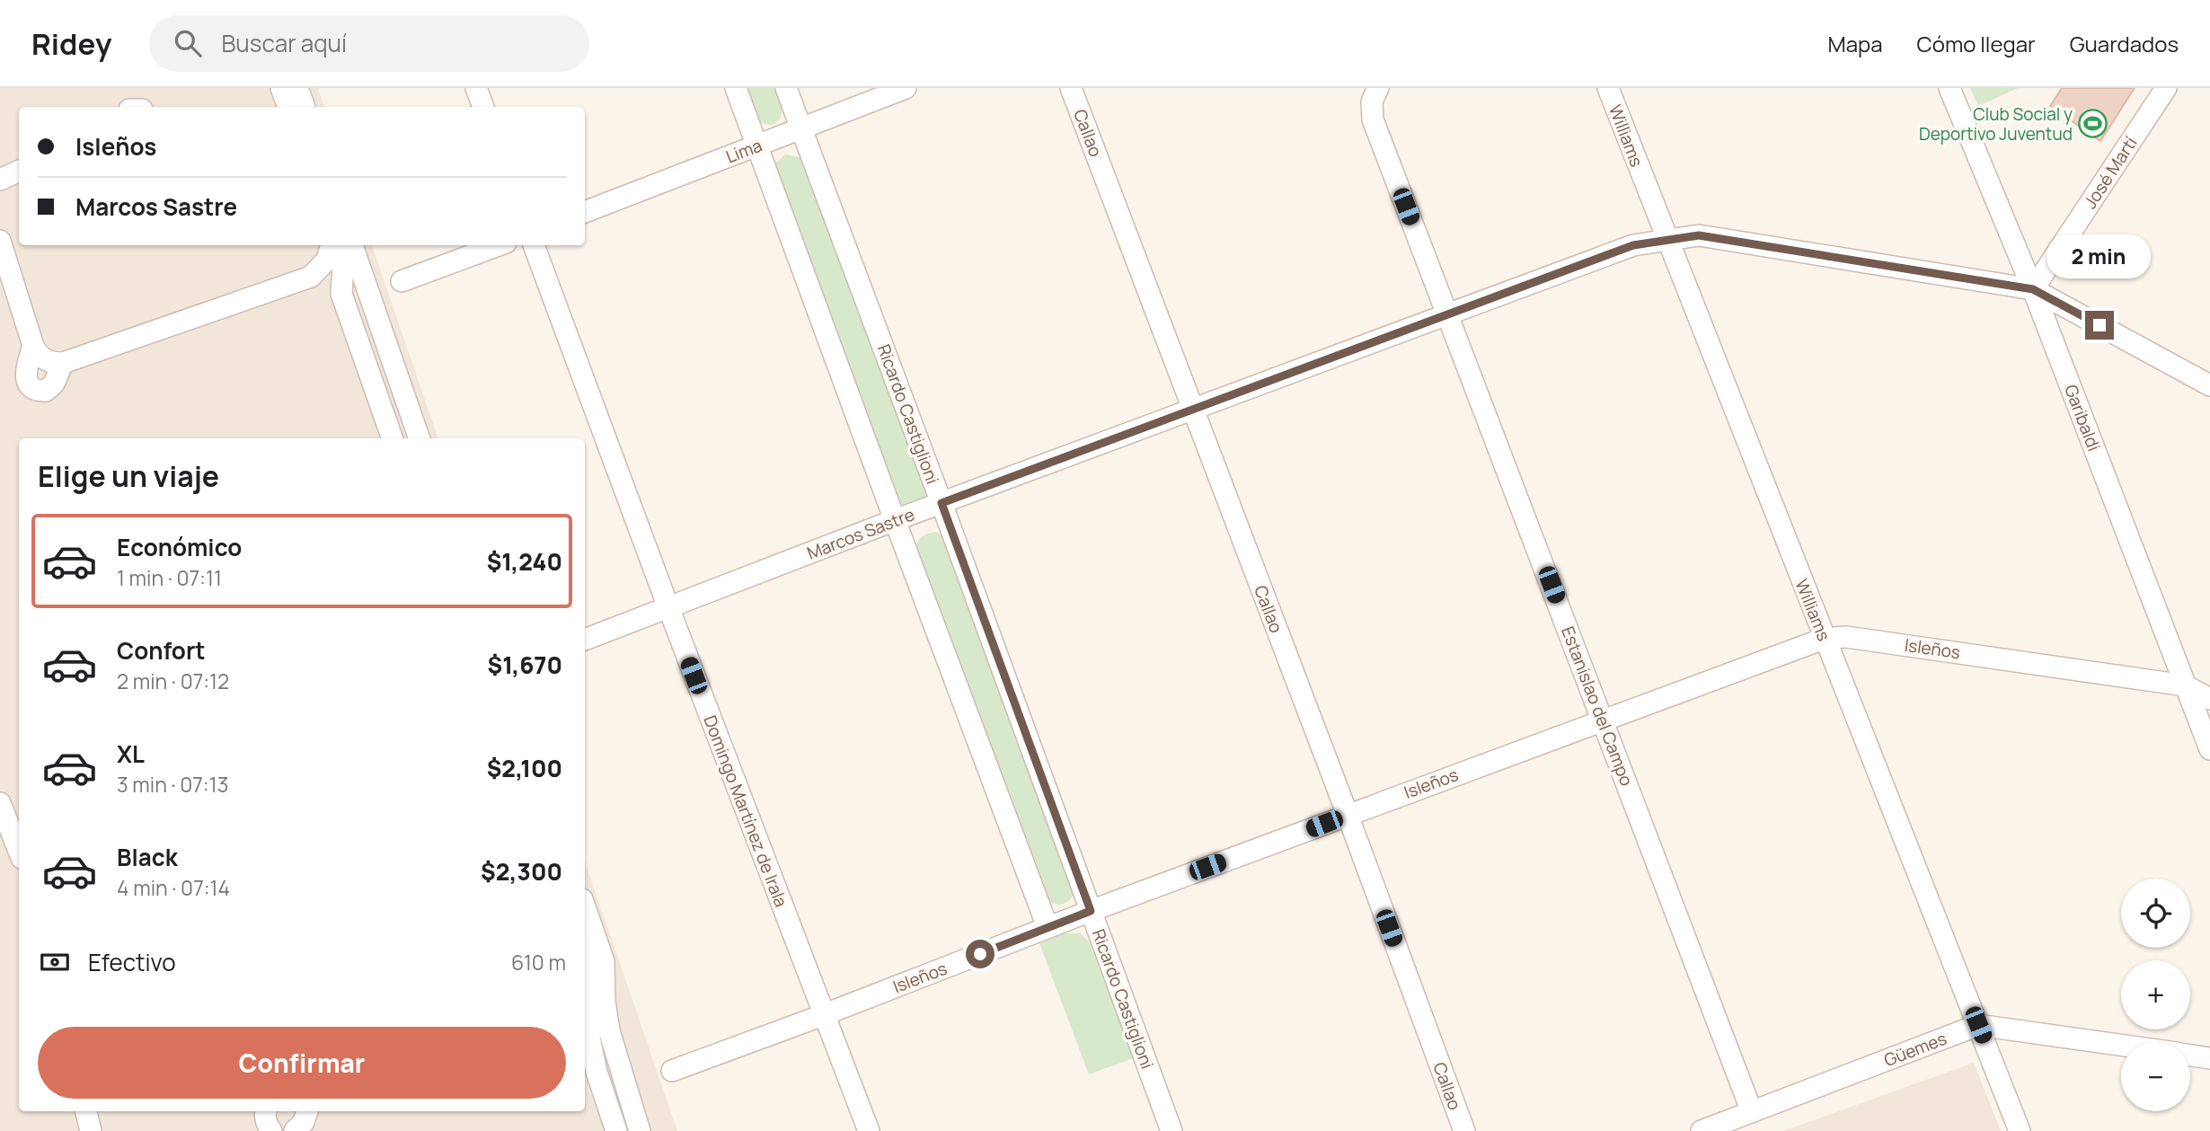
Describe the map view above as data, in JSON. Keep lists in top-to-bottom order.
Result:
{
  "streets": {
    "street": [
      "Callao",
      "Williams",
      "Lima",
      "José Martí",
      "Ricardo Castiglioni",
      "Garibaldi",
      "Marcos Sastre",
      "Isleños",
      "Estanislao del Campo",
      "Domingo Martínez de Irala",
      "Güemes"
    ]
  },
  "crossings": [
    ["Callao", "Marcos Sastre"],
    ["Callao", "Isleños"],
    ["Williams", "Marcos Sastre"],
    ["Williams", "Isleños"],
    ["Williams", "Güemes"],
    ["Lima", "Ricardo Castiglioni"],
    ["José Martí", "Garibaldi"],
    ["José Martí", "Marcos Sastre"],
    ["Ricardo Castiglioni", "Marcos Sastre"],
    ["Ricardo Castiglioni", "Isleños"],
    ["Garibaldi", "Marcos Sastre"],
    ["Garibaldi", "Isleños"],
    ["Marcos Sastre", "Estanislao del Campo"],
    ["Marcos Sastre", "Domingo Martínez de Irala"],
    ["Isleños", "Estanislao del Campo"],
    ["Isleños", "Domingo Martínez de Irala"],
    ["Estanislao del Campo", "Güemes"]
  ],
  "places": {
    "sports": ["Club Social y Deportivo Juventud"]
  },
  "page": {
    "header": "Ridey",
    "search": "Buscar aquí",
    "nav": ["Mapa", "Cómo llegar", "Guardados"],
    "banner": ["Isleños", "Marcos Sastre"],
    "bubble": "2 min",
    "heading": "Elige un viaje",
    "list": [
      {
        "name": "Económico",
        "note": "1 min · 07:11",
        "value": "$1,240"
      },
      {
        "name": "Confort",
        "note": "2 min · 07:12",
        "value": "$1,670"
      },
      {
        "name": "XL",
        "note": "3 min · 07:13",
        "value": "$2,100"
      },
      {
        "name": "Black",
        "note": "4 min · 07:14",
        "value": "$2,300"
      }
    ],
    "map_buttons": ["+", "−"],
    "pay": ["Efectivo", "610 m"],
    "buttons": "Confirmar"
  }
}
